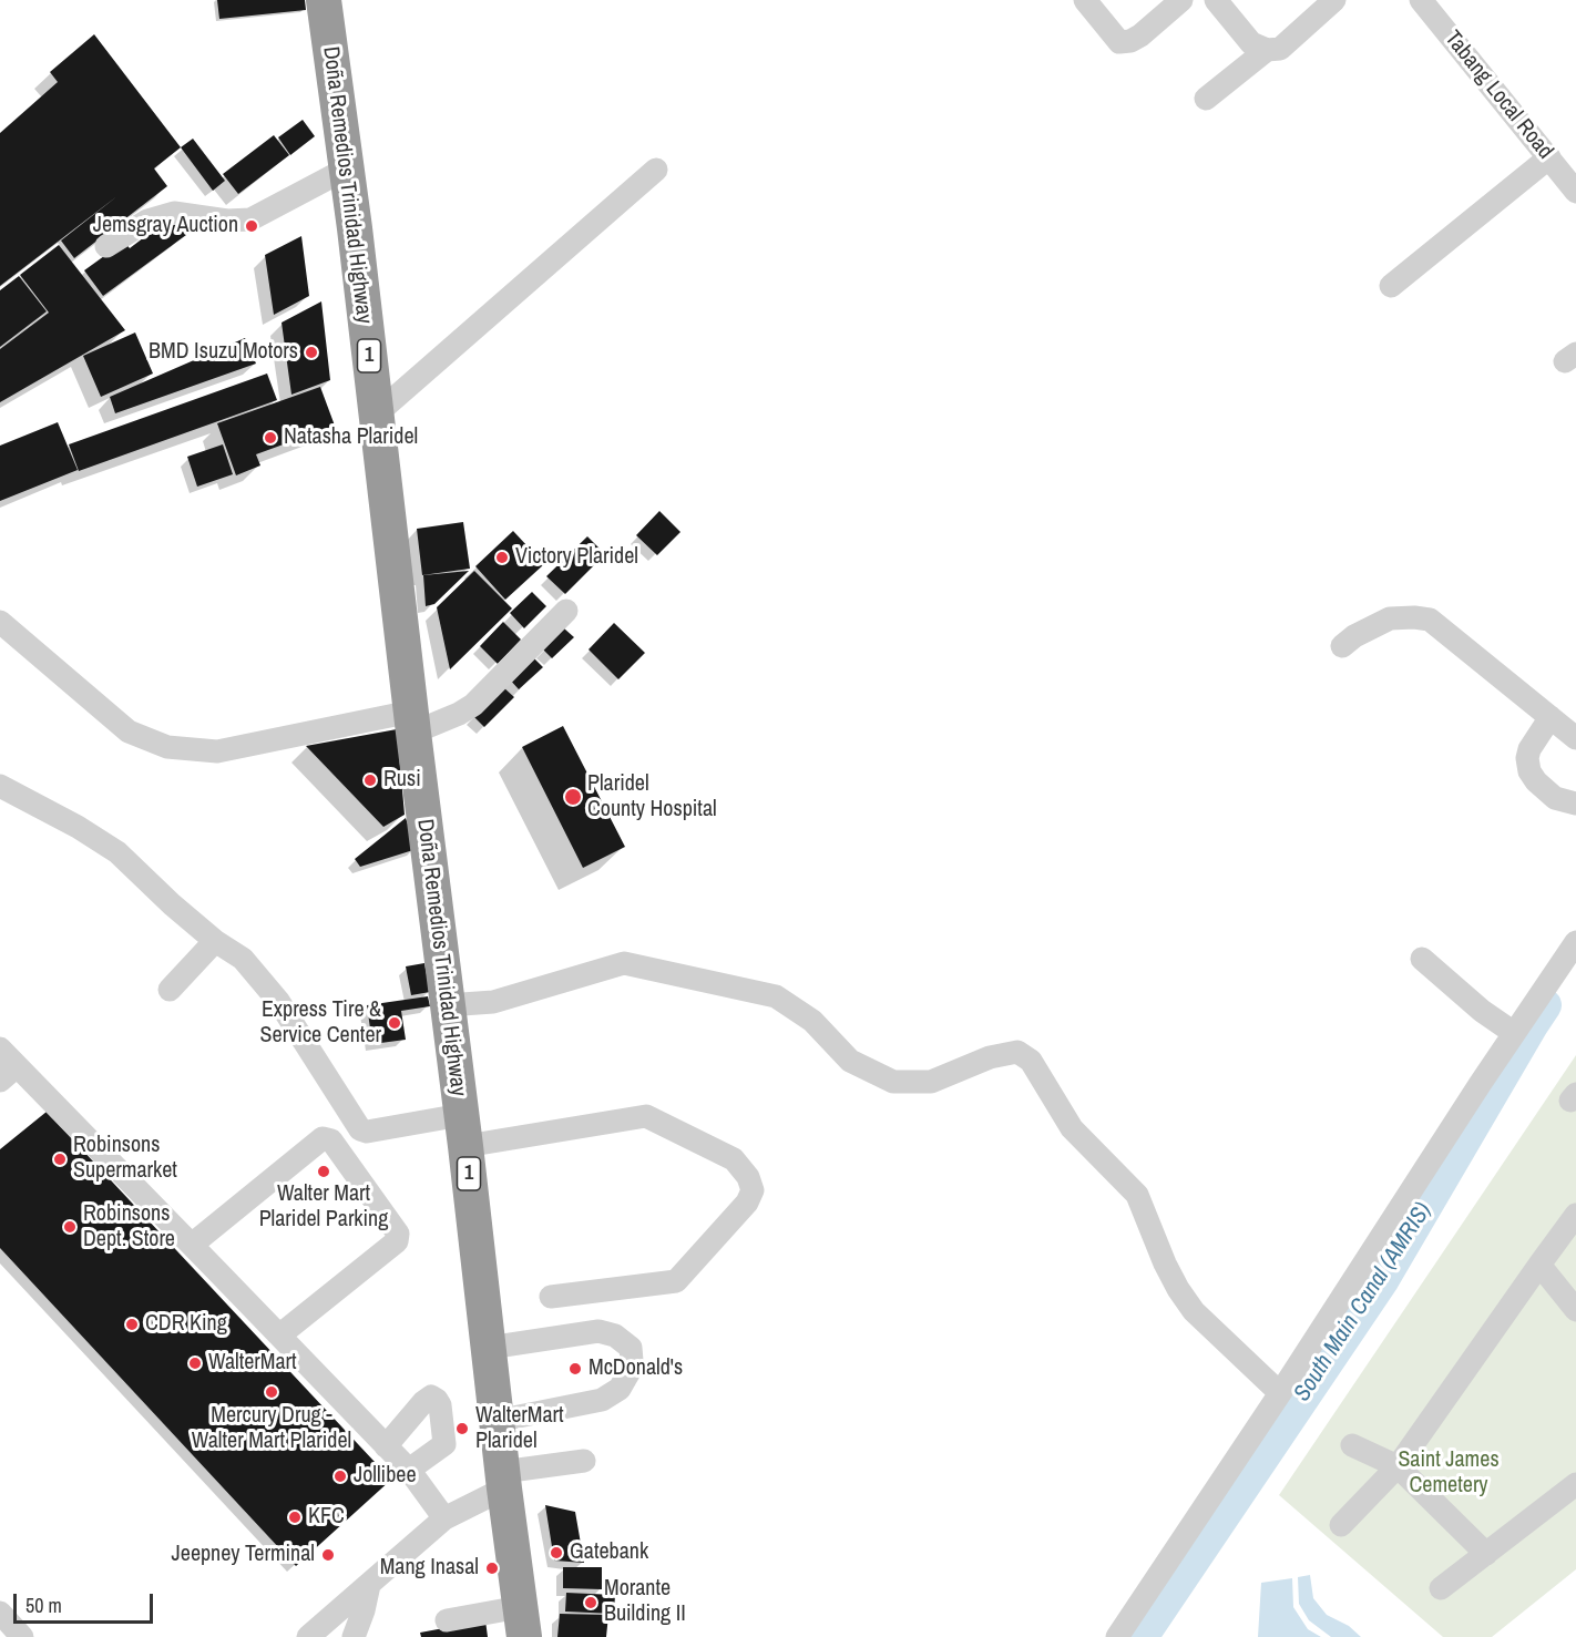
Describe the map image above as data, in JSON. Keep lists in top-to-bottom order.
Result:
{
  "streets": {
    "highway": ["Doña Remedios Trinidad Highway", "1"],
    "street": ["Tabang Local Road"]
  },
  "water": ["South Main Canal (AMRIS)"],
  "parks": ["Saint James Cemetery"],
  "places": [
    "Jemsgray Auction",
    "BMD Isuzu Motors",
    "Natasha Plaridel",
    "Victory Plaridel",
    "Rusi",
    "Plaridel County Hospital",
    "Express Tire & Service Center",
    "Robinsons Supermarket",
    "Walter Mart Plaridel Parking",
    "Robinsons Dept. Store",
    "CDR King",
    "WalterMart",
    "McDonald's",
    "Mercury Drug - Walter Mart Plaridel",
    "WalterMart Plaridel",
    "Jollibee",
    "KFC",
    "Gatebank",
    "Jeepney Terminal",
    "Mang Inasal",
    "Morante Building II"
  ],
  "scale_bar": "50 m"
}
